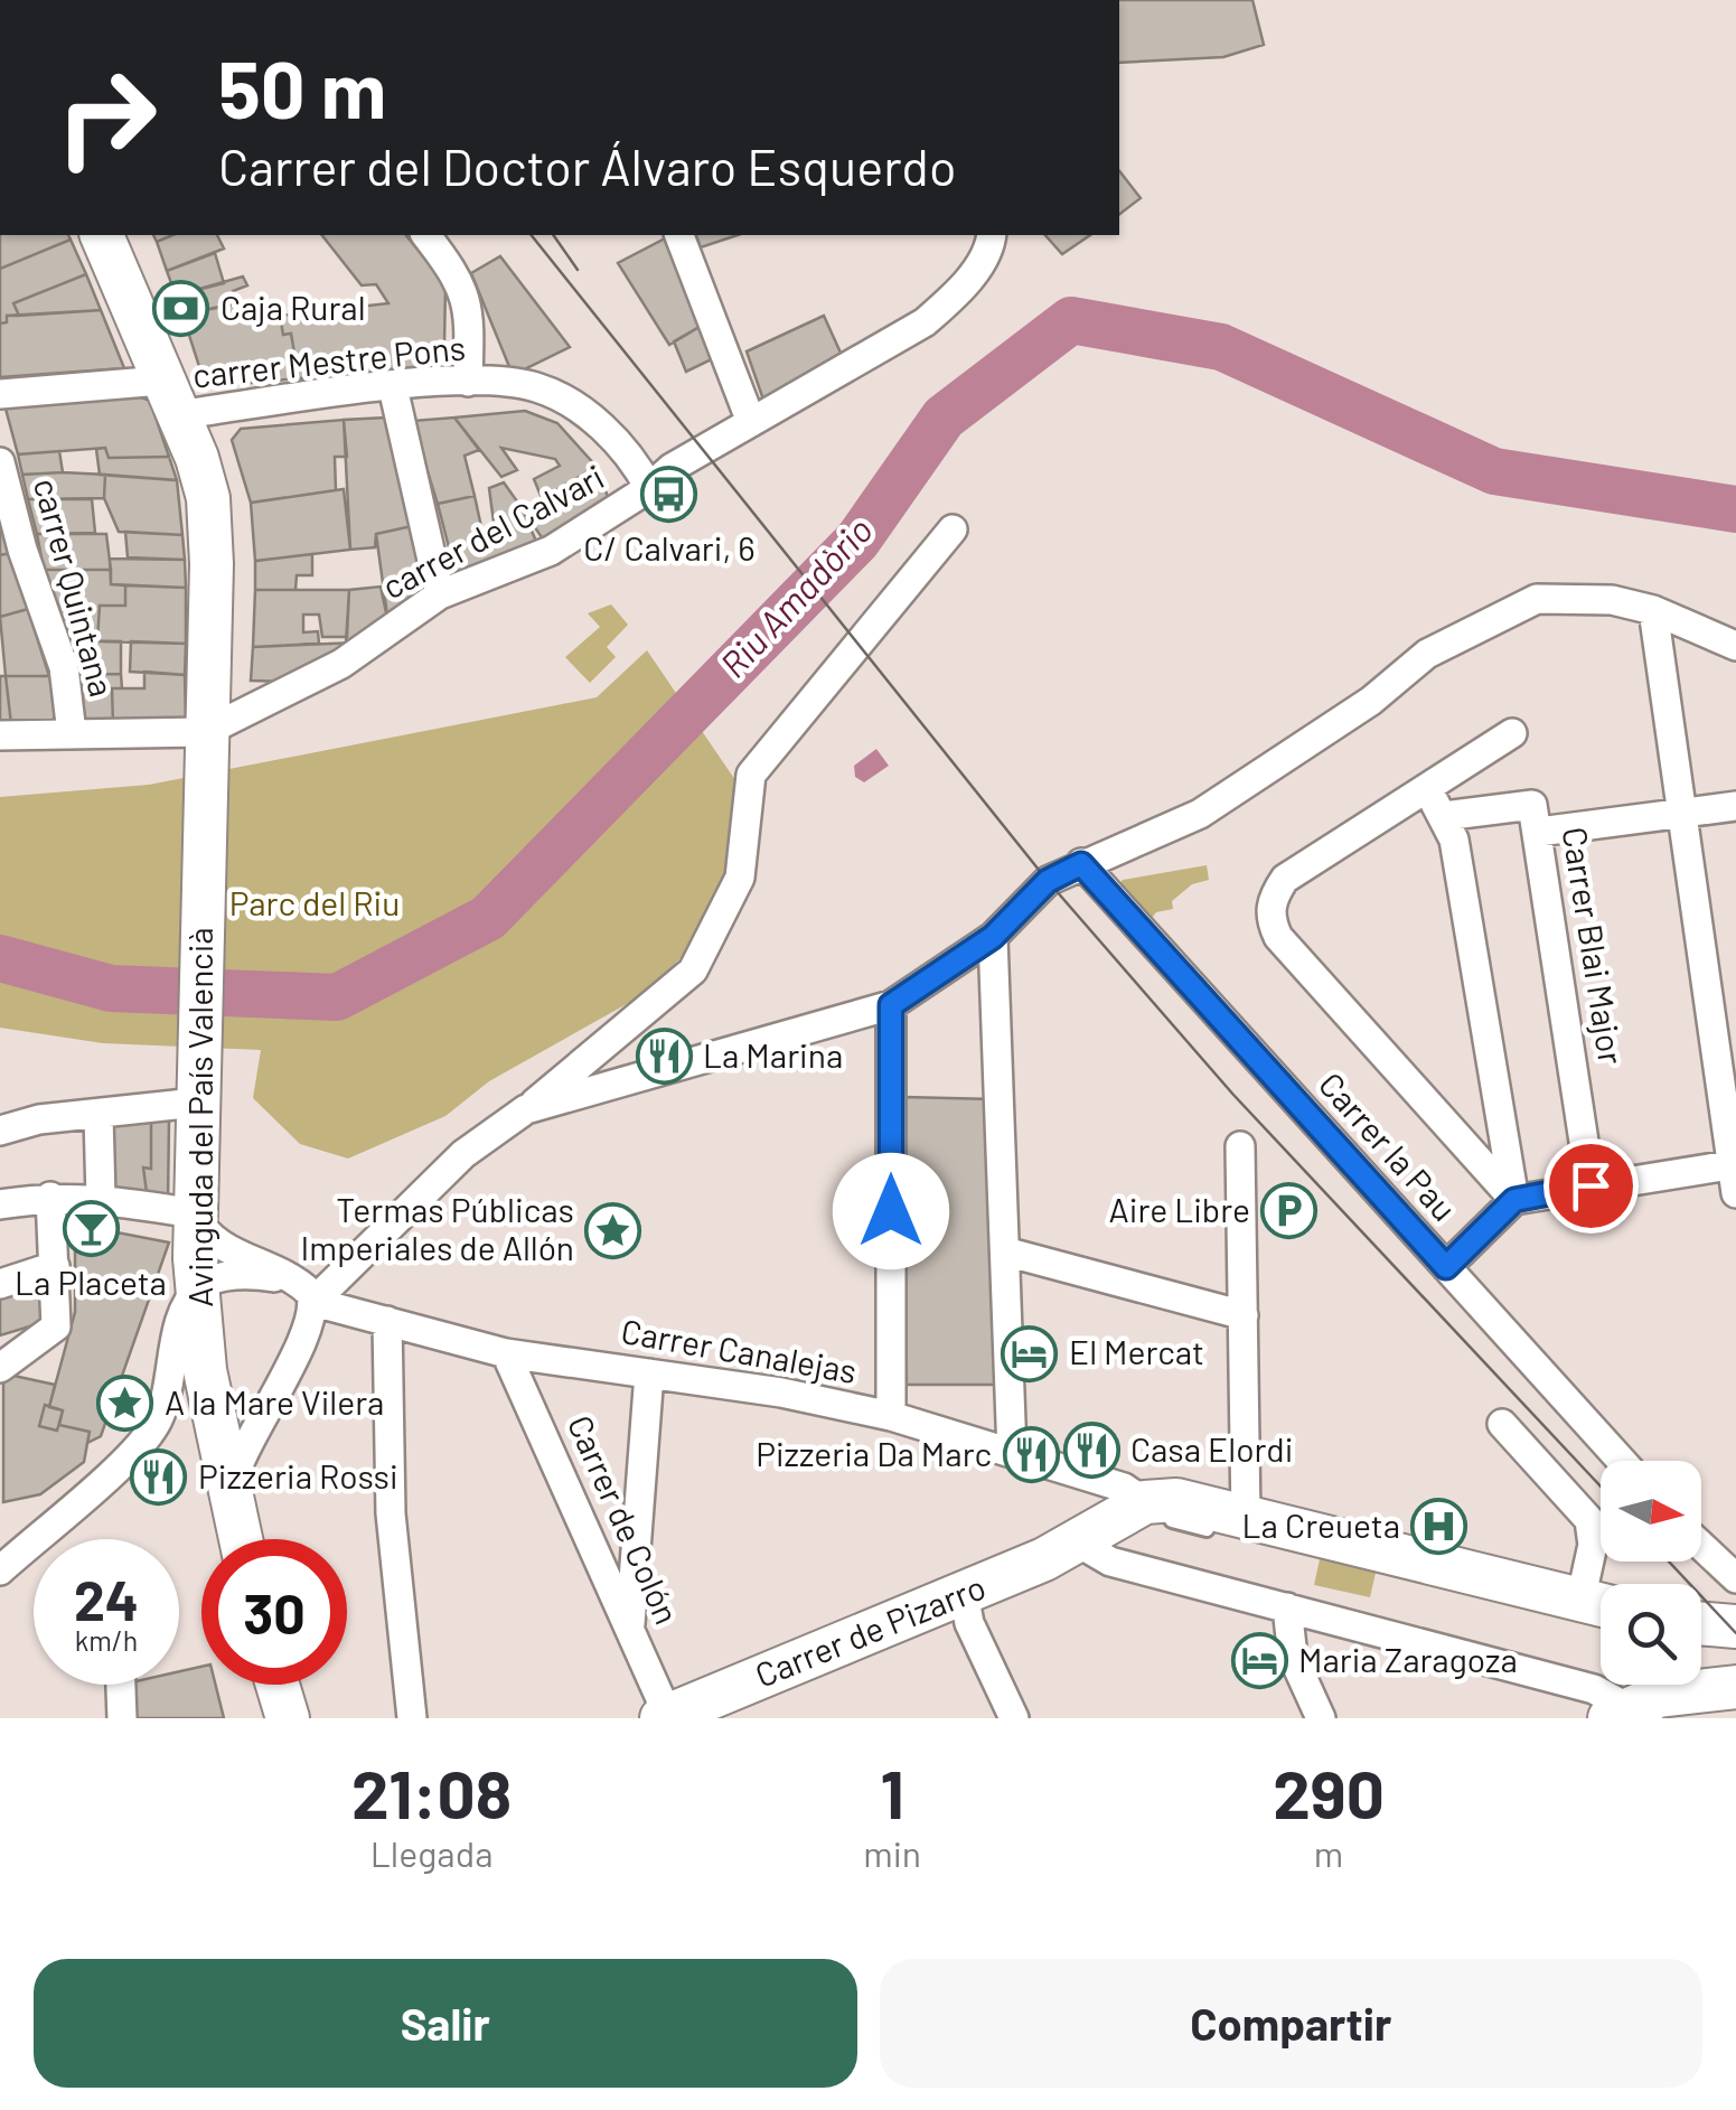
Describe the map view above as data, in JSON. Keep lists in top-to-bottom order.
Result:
{
  "streets": {
    "main road": ["Avinguda del País Valencià", "Carrer de Pizarro"],
    "street": [
      "carrer Mestre Pons",
      "carrer del Calvari",
      "carrer Quintana",
      "Carrer Blai Major",
      "Carrer la Pau",
      "Carrer Canalejas",
      "Carrer de Colón"
    ]
  },
  "crossings": [
    ["carrer Mestre Pons", "carrer del Calvari"],
    ["carrer Mestre Pons", "Avinguda del País Valencià"],
    ["carrer del Calvari", "Avinguda del País Valencià"],
    ["Carrer Canalejas", "Carrer de Colón"],
    ["Carrer Canalejas", "Carrer de Pizarro"],
    ["Carrer de Colón", "Carrer de Pizarro"]
  ],
  "water": ["Riu Amadòrio"],
  "parks": ["Parc del Riu"],
  "places": {
    "bank": ["Caja Rural"],
    "bus stop": ["C/ Calvari, 6"],
    "restaurant": [
      "La Marina",
      "Casa Elordi",
      "Pizzeria Da Marc",
      "Pizzeria Rossi"
    ],
    "parking": ["Aire Libre"],
    "bar": ["La Placeta"],
    "place": ["Termas Públicas Imperiales de Allón", "A la Mare Vilera"],
    "hotel": ["El Mercat", "Maria Zaragoza"],
    "hospital": ["La Creueta"]
  },
  "north": "right",
  "page": {
    "turn": ["50 m", "Carrer del Doctor Álvaro Esquerdo"],
    "speed": "24 km/h",
    "limit": "30",
    "eta": [
      "21:08",
      "Llegada",
      "1",
      "min",
      "290",
      "m"
    ],
    "buttons": ["Salir", "Compartir"]
  }
}
